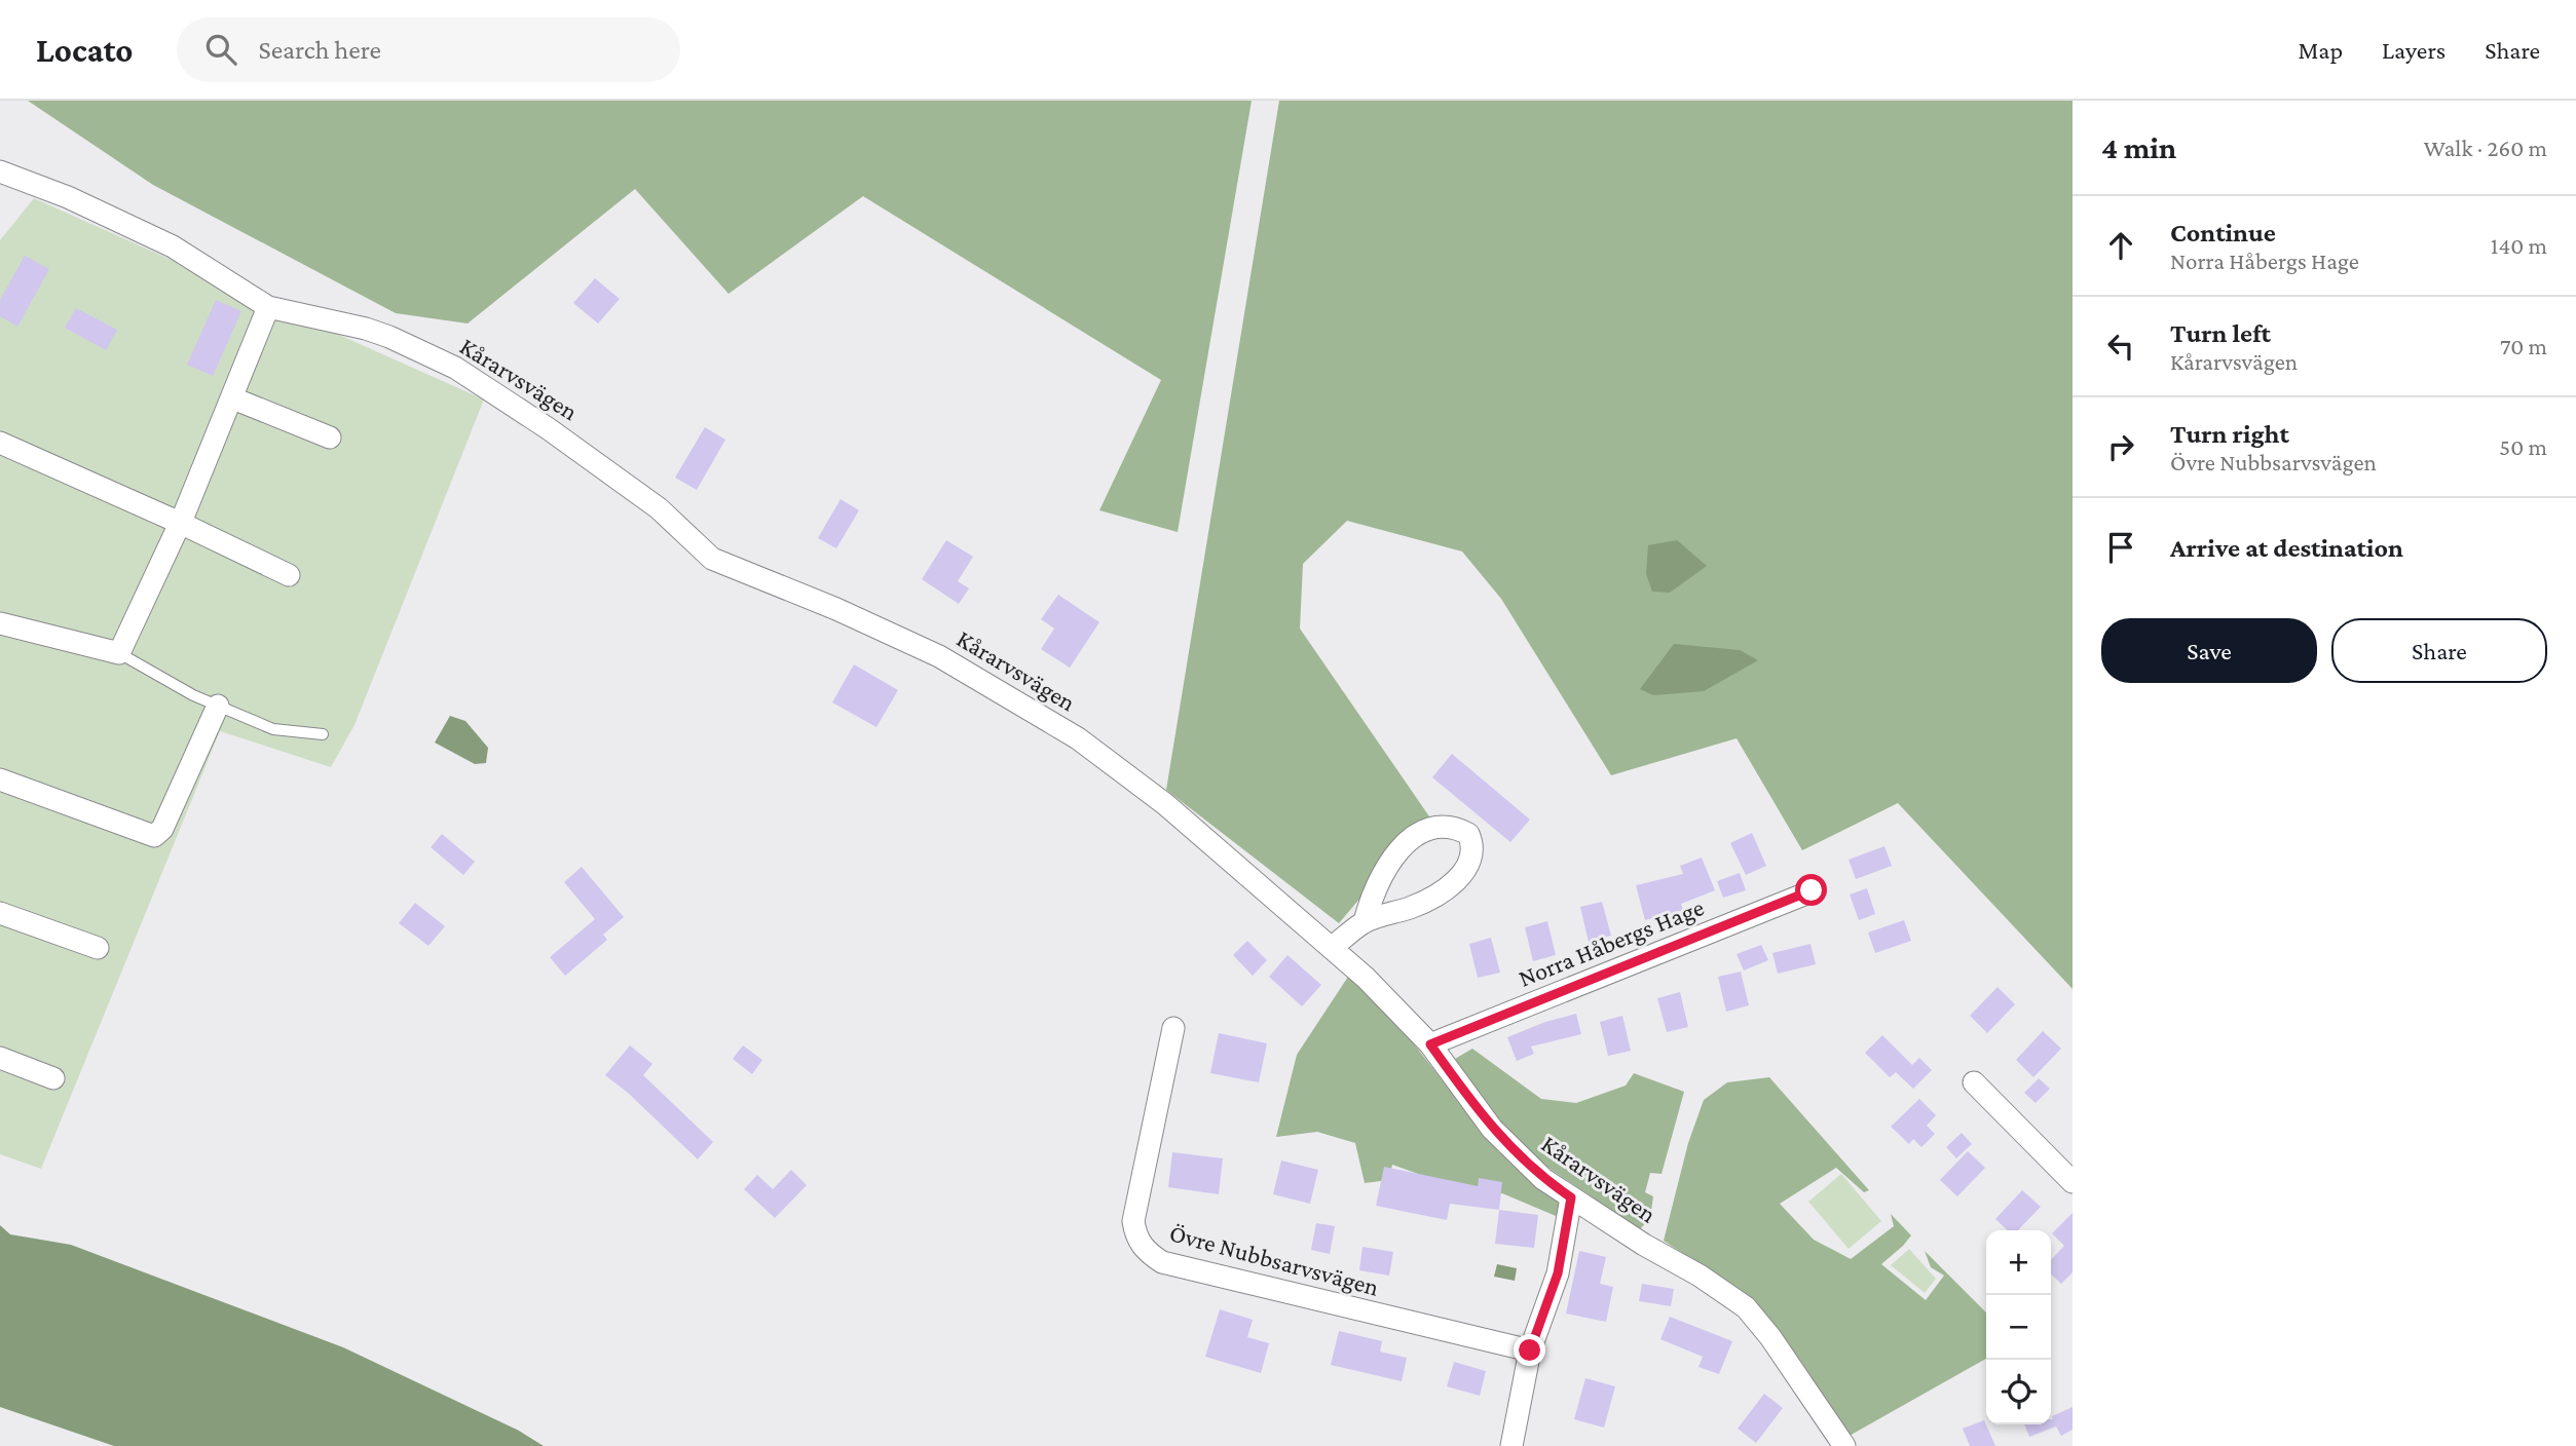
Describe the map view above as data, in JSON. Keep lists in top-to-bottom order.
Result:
{
  "streets": {
    "street": ["Kårarvsvägen", "Norra Håbergs Hage", "Övre Nubbsarvsvägen"]
  },
  "crossings": [
    ["Kårarvsvägen", "Norra Håbergs Hage"]
  ],
  "page": {
    "header": "Locato",
    "search": "Search here",
    "nav": ["Map", "Layers", "Share"],
    "heading": ["4 min", "Walk · 260 m"],
    "list": [
      ["Continue", "Norra Håbergs Hage", "140 m"],
      ["Turn left", "Kårarvsvägen", "70 m"],
      ["Turn right", "Övre Nubbsarvsvägen", "50 m"],
      "Arrive at destination"
    ],
    "buttons": ["Save", "Share"],
    "map_buttons": ["+", "−"]
  }
}
